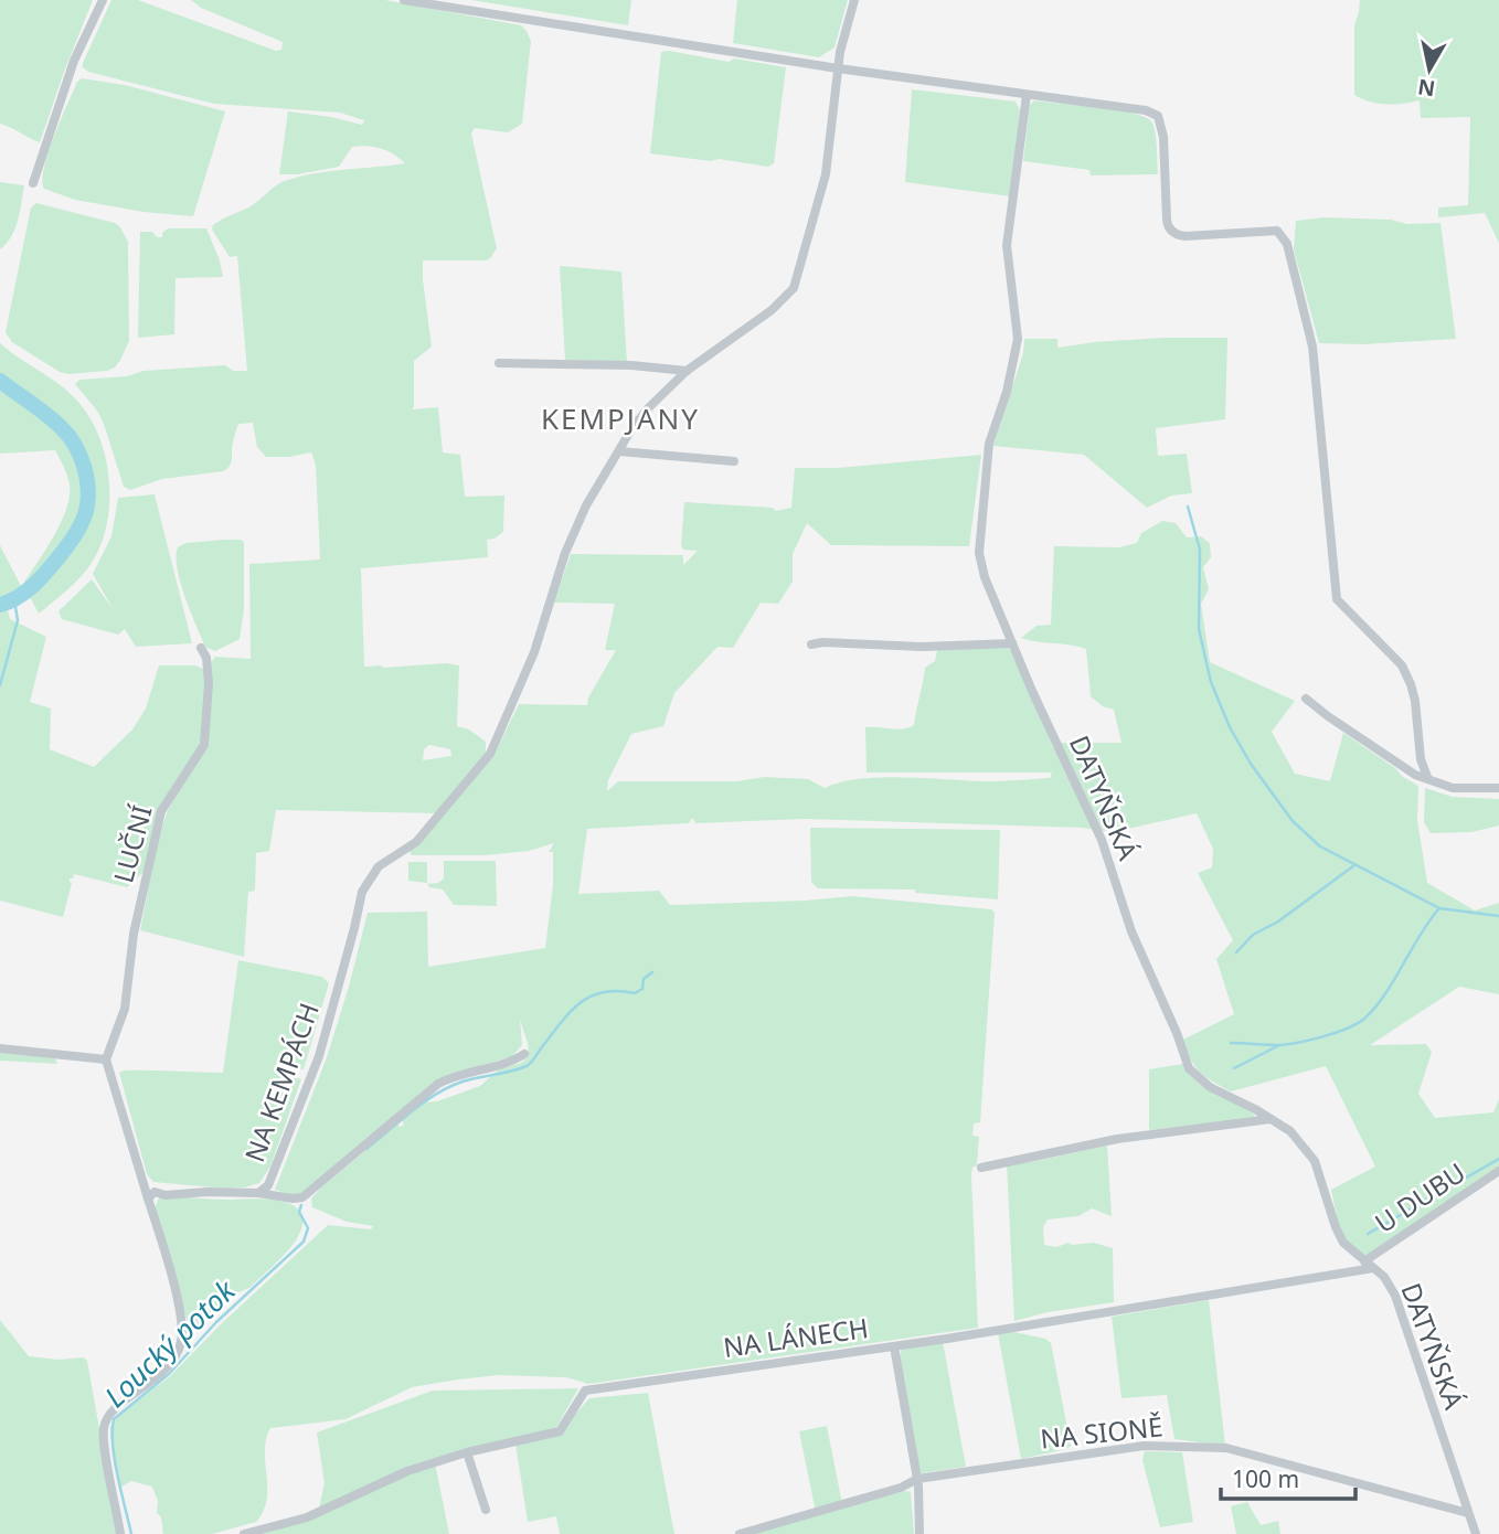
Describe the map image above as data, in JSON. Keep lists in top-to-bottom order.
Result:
{
  "streets": {
    "street": [
      "DATYŇSKÁ",
      "LUČNÍ",
      "NA KEMPÁCH",
      "U DUBU",
      "NA LÁNECH",
      "NA SIONĚ"
    ]
  },
  "crossings": [
    ["DATYŇSKÁ", "U DUBU"],
    ["DATYŇSKÁ", "NA LÁNECH"],
    ["DATYŇSKÁ", "NA SIONĚ"]
  ],
  "districts": ["KEMPJANY"],
  "water": ["Loucký potok"],
  "scale_bar": "100 m",
  "north": "bottom"
}
